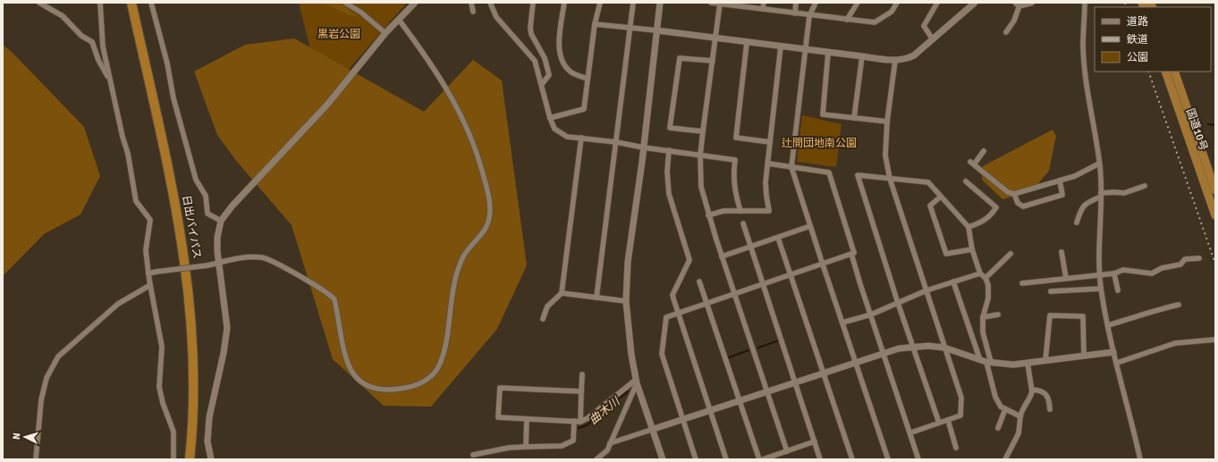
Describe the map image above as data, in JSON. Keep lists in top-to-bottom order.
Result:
{
  "streets": {
    "highway": ["国道10号", "日出バイパス"]
  },
  "water": ["曲木川"],
  "parks": ["黒岩公園", "辻間団地南公園"],
  "legend": ["道路", "鉄道", "公園"],
  "north": "left"
}
